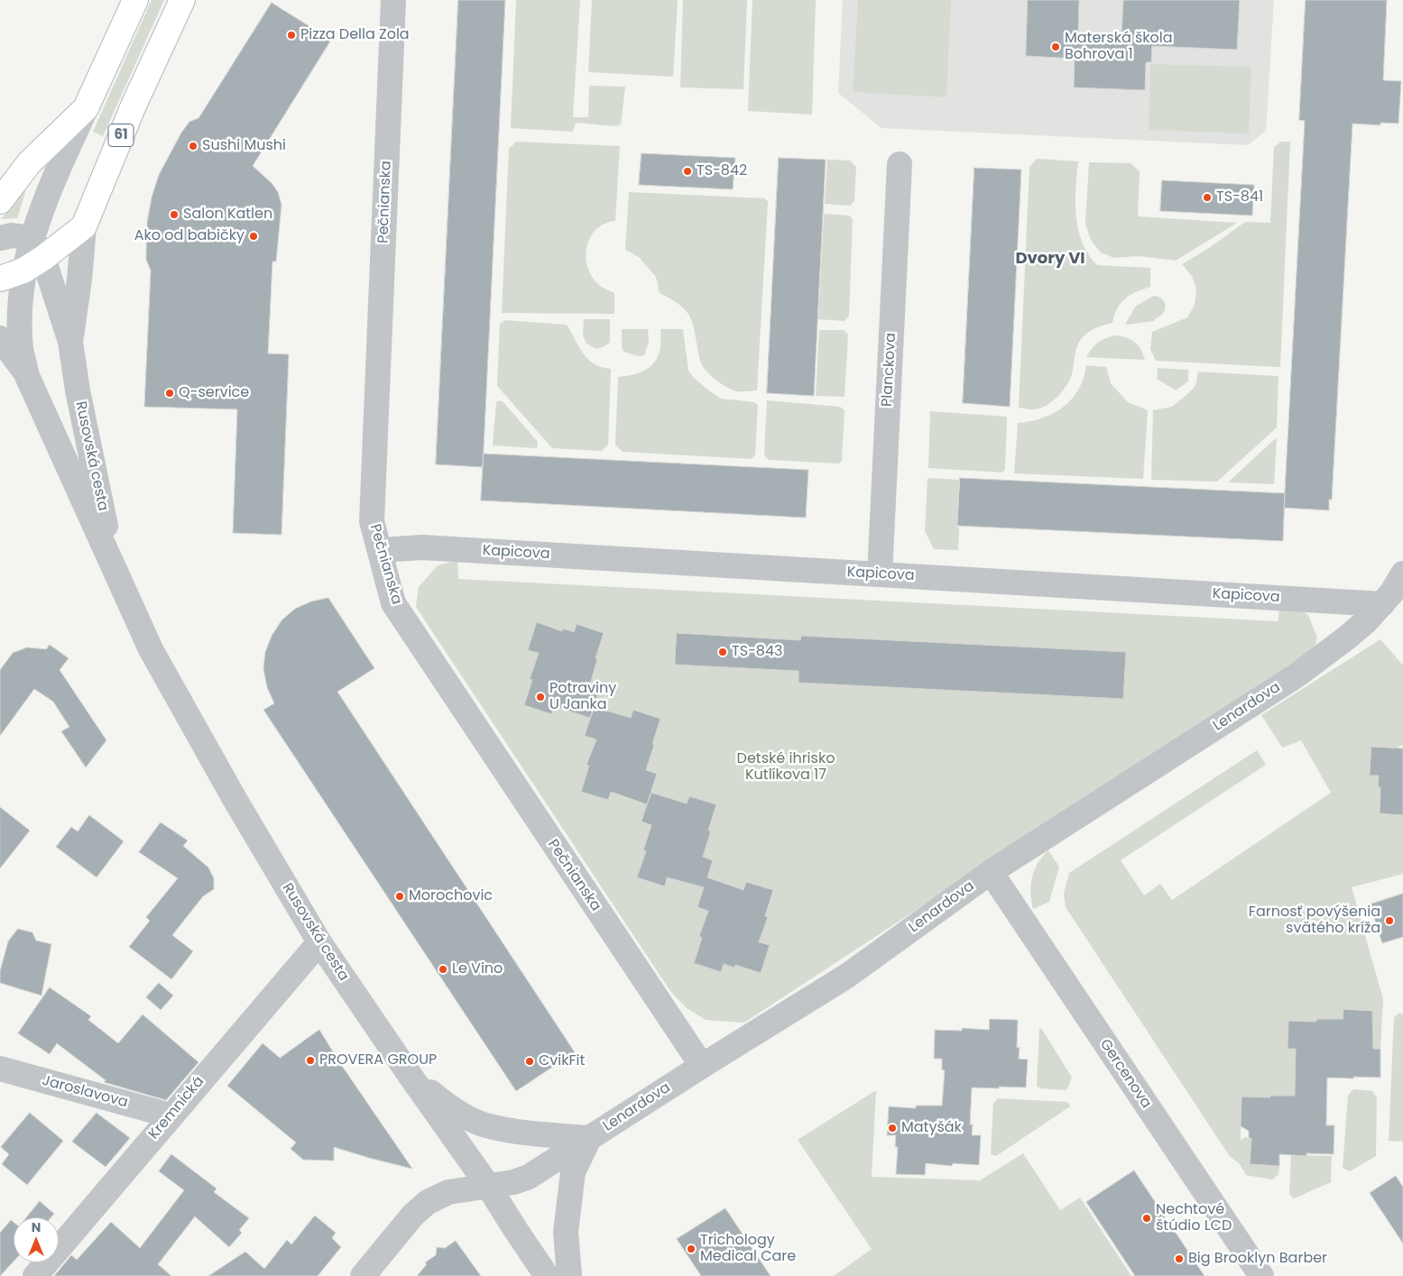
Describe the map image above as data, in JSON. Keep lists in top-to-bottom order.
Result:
{
  "streets": {
    "main road": ["61"],
    "street": [
      "Pečnianska",
      "Planckova",
      "Rusovská cesta",
      "Kapicova",
      "Lenardova",
      "Gercenova",
      "Jaroslavova",
      "Kremnická"
    ]
  },
  "crossings": [
    ["61", "Rusovská cesta"],
    ["Pečnianska", "Kapicova"],
    ["Pečnianska", "Lenardova"],
    ["Planckova", "Kapicova"],
    ["Rusovská cesta", "Lenardova"],
    ["Rusovská cesta", "Kremnická"],
    ["Kapicova", "Lenardova"],
    ["Lenardova", "Gercenova"],
    ["Jaroslavova", "Kremnická"]
  ],
  "districts": ["Dvory VI"],
  "parks": ["Detské ihrisko Kutlíkova 17"],
  "places": [
    "Pizza Della Zola",
    "Materská škola Bohrova 1",
    "Sushi Mushi",
    "TS-842",
    "TS-841",
    "Salon Katlen",
    "Ako od babičky",
    "Q-service",
    "TS-843",
    "Potraviny U Janka",
    "Morochovic",
    "Farnosť povýšenia svätého kríža",
    "Le Vino",
    "PROVERA GROUP",
    "CvikFit",
    "Matyšák",
    "Nechtové štúdio LCD",
    "Trichology Medical Care",
    "Big Brooklyn Barber"
  ],
  "north": "top"
}
